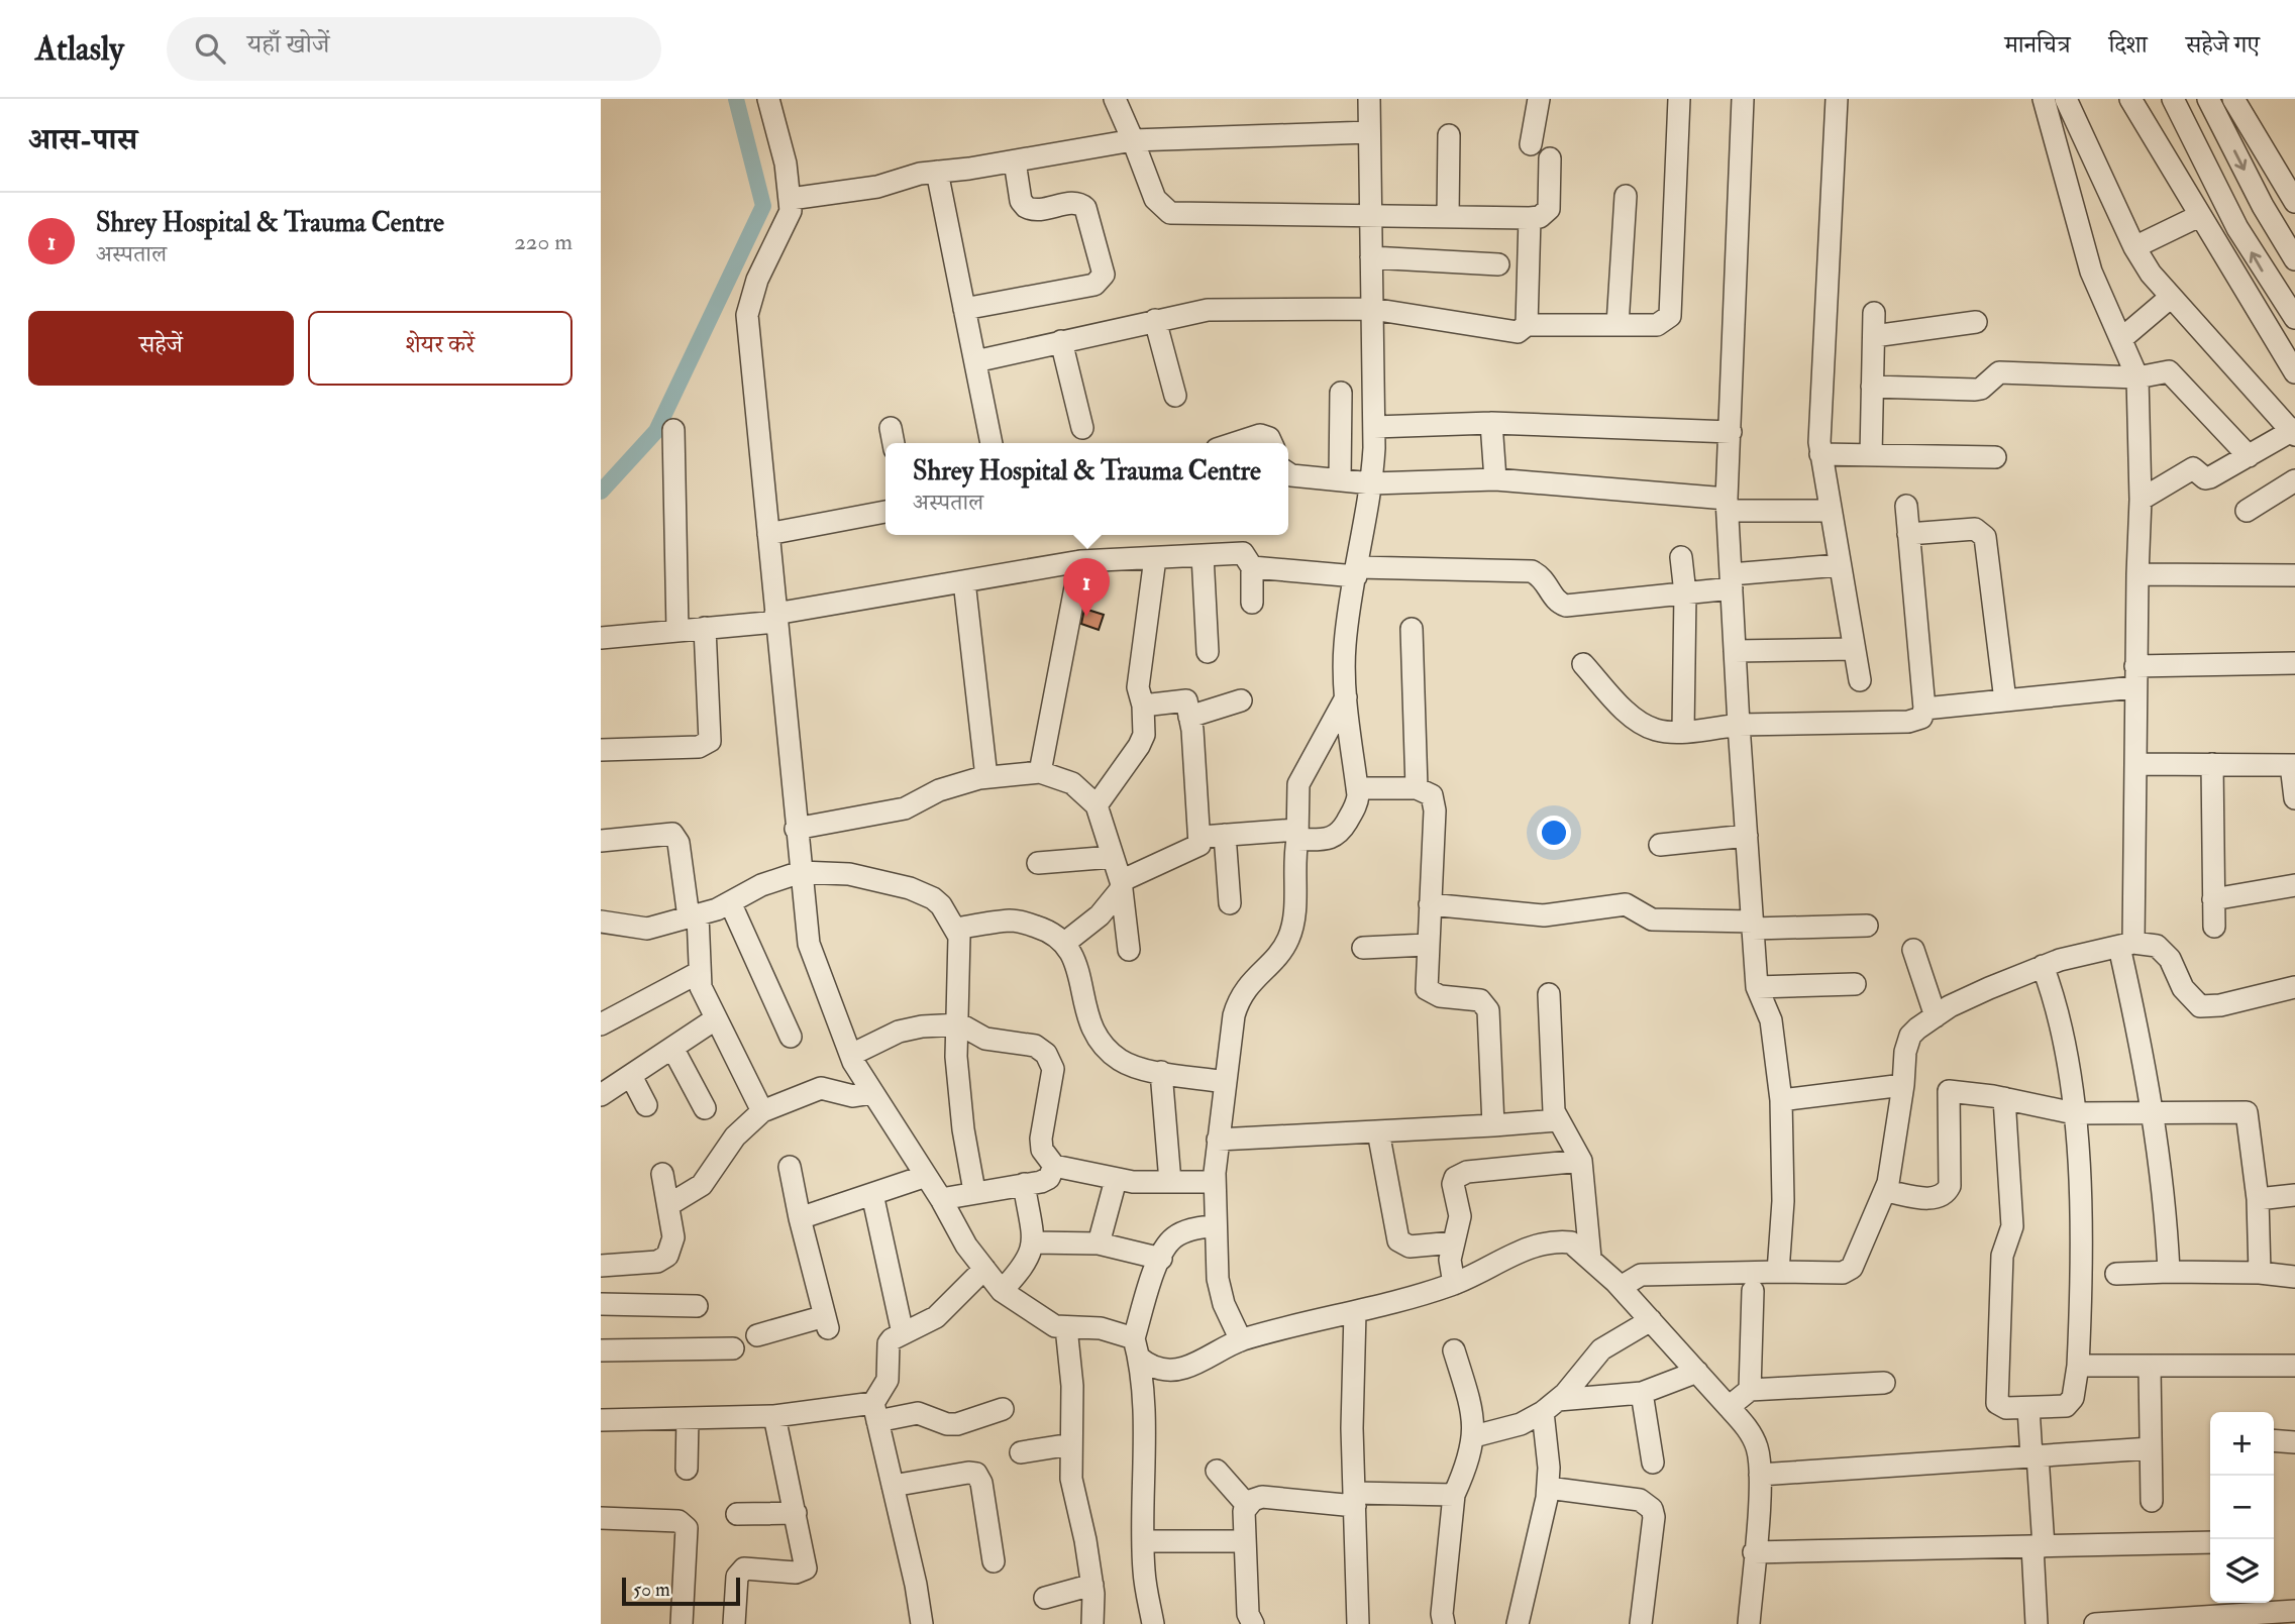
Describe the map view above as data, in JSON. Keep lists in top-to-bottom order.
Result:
{
  "scale_bar": "50 m",
  "page": {
    "header": "Atlasly",
    "search": "यहाँ खोजें",
    "nav": ["मानचित्र", "दिशा", "सहेजे गए"],
    "heading": "आस-पास",
    "list": [
      {
        "mark": "1",
        "name": "Shrey Hospital & Trauma Centre",
        "note": "अस्पताल",
        "value": "220 m"
      }
    ],
    "buttons": ["सहेजें", "शेयर करें"],
    "popup": ["Shrey Hospital & Trauma Centre", "अस्पताल"],
    "pins": "1",
    "map_buttons": ["+", "−"],
    "scale": "50 m"
  }
}
